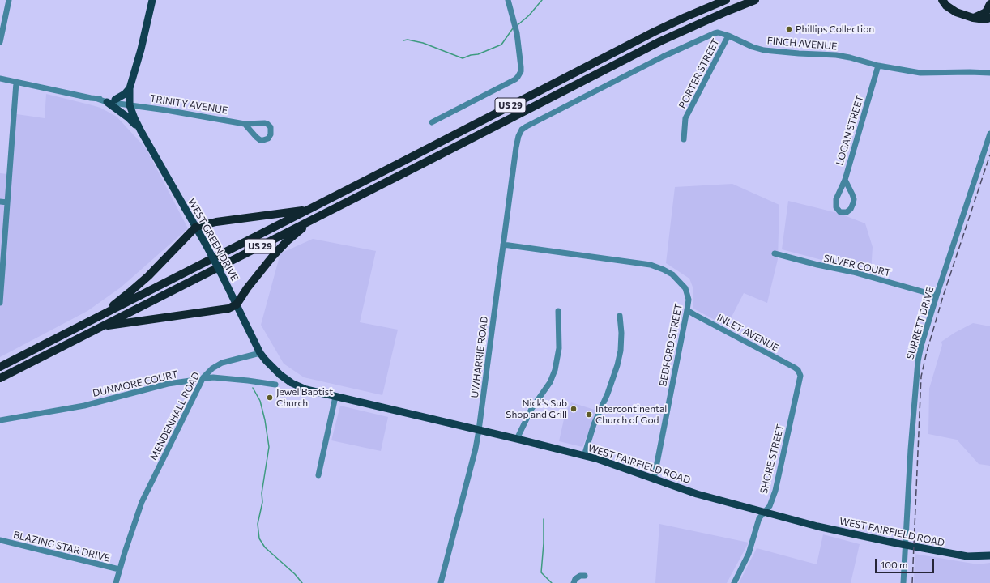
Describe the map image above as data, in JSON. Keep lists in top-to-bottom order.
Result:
{
  "streets": {
    "highway": ["US 29"],
    "main road": ["WEST GREEN DRIVE", "WEST FAIRFIELD ROAD"],
    "street": [
      "FINCH AVENUE",
      "PORTER STREET",
      "TRINITY AVENUE",
      "LOGAN STREET",
      "SILVER COURT",
      "SURRETT DRIVE",
      "INLET AVENUE",
      "BEDFORD STREET",
      "UWHARRIE ROAD",
      "DUNMORE COURT",
      "MENDENHALL ROAD",
      "SHORE STREET",
      "BLAZING STAR DRIVE"
    ]
  },
  "crossings": [
    ["FINCH AVENUE", "PORTER STREET"],
    ["FINCH AVENUE", "LOGAN STREET"],
    ["FINCH AVENUE", "UWHARRIE ROAD"],
    ["TRINITY AVENUE", "WEST GREEN DRIVE"],
    ["WEST GREEN DRIVE", "MENDENHALL ROAD"],
    ["WEST GREEN DRIVE", "WEST FAIRFIELD ROAD"],
    ["SILVER COURT", "SURRETT DRIVE"],
    ["SURRETT DRIVE", "WEST FAIRFIELD ROAD"],
    ["INLET AVENUE", "BEDFORD STREET"],
    ["INLET AVENUE", "SHORE STREET"],
    ["BEDFORD STREET", "UWHARRIE ROAD"],
    ["BEDFORD STREET", "WEST FAIRFIELD ROAD"],
    ["UWHARRIE ROAD", "WEST FAIRFIELD ROAD"],
    ["DUNMORE COURT", "MENDENHALL ROAD"],
    ["MENDENHALL ROAD", "BLAZING STAR DRIVE"],
    ["SHORE STREET", "WEST FAIRFIELD ROAD"]
  ],
  "places": [
    "Phillips Collection",
    "Jewel Baptist Church",
    "Nick's Sub Shop and Grill",
    "Intercontinental Church of God"
  ],
  "scale_bar": "100 m"
}
